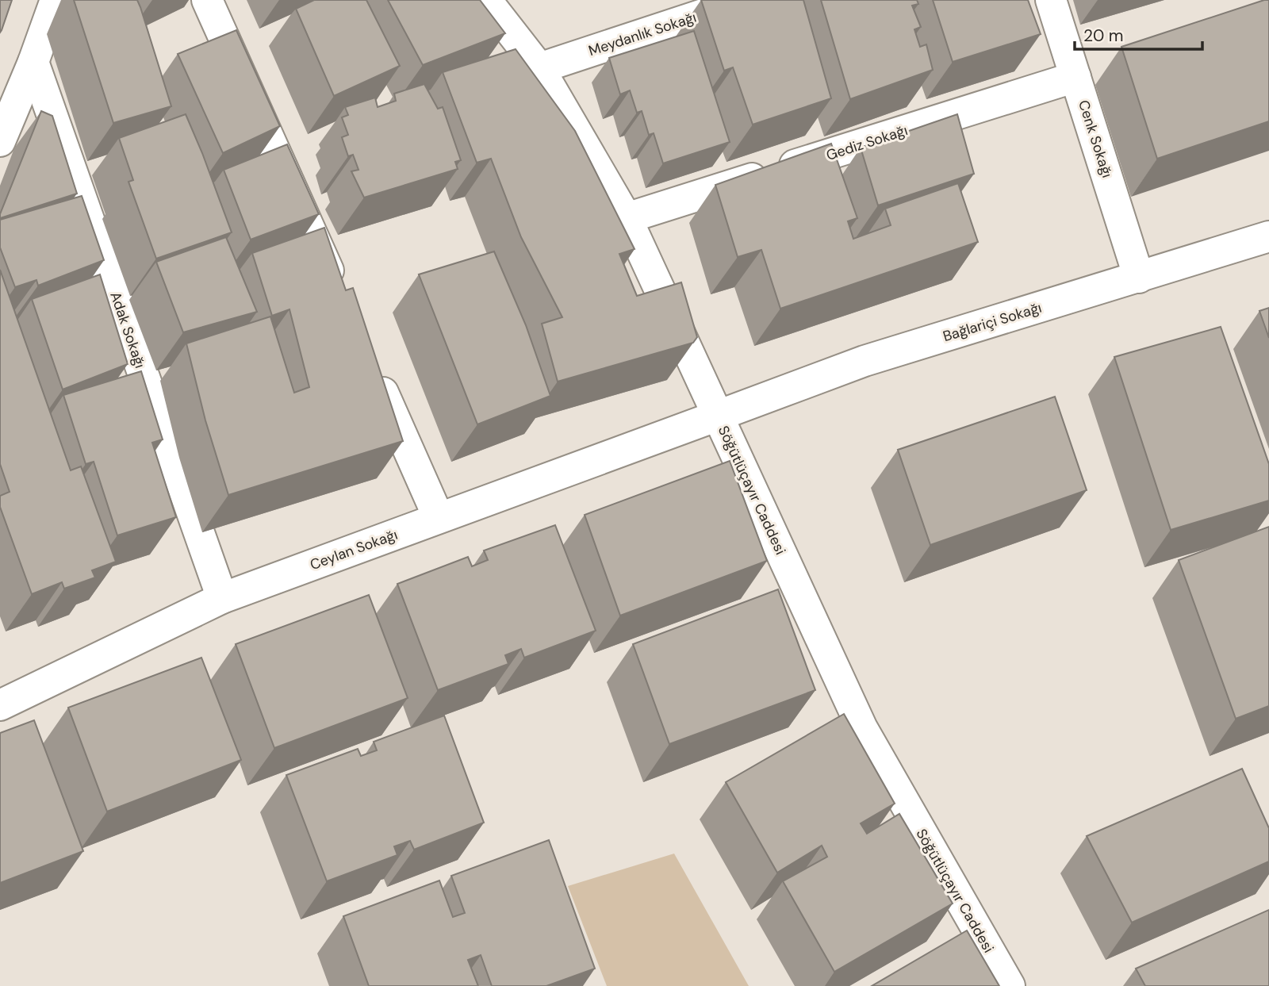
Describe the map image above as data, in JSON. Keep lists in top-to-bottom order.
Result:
{
  "streets": {
    "street": [
      "Meydanlık Sokağı",
      "Cenk Sokağı",
      "Gediz Sokağı",
      "Bağlariçi Sokağı",
      "Adak Sokağı",
      "Söğütlüçayır Caddesi",
      "Ceylan Sokağı"
    ]
  },
  "crossings": [
    ["Meydanlık Sokağı", "Söğütlüçayır Caddesi"],
    ["Cenk Sokağı", "Gediz Sokağı"],
    ["Cenk Sokağı", "Bağlariçi Sokağı"],
    ["Gediz Sokağı", "Söğütlüçayır Caddesi"],
    ["Bağlariçi Sokağı", "Söğütlüçayır Caddesi"],
    ["Bağlariçi Sokağı", "Ceylan Sokağı"],
    ["Adak Sokağı", "Ceylan Sokağı"],
    ["Söğütlüçayır Caddesi", "Ceylan Sokağı"]
  ],
  "scale_bar": "20 m"
}
